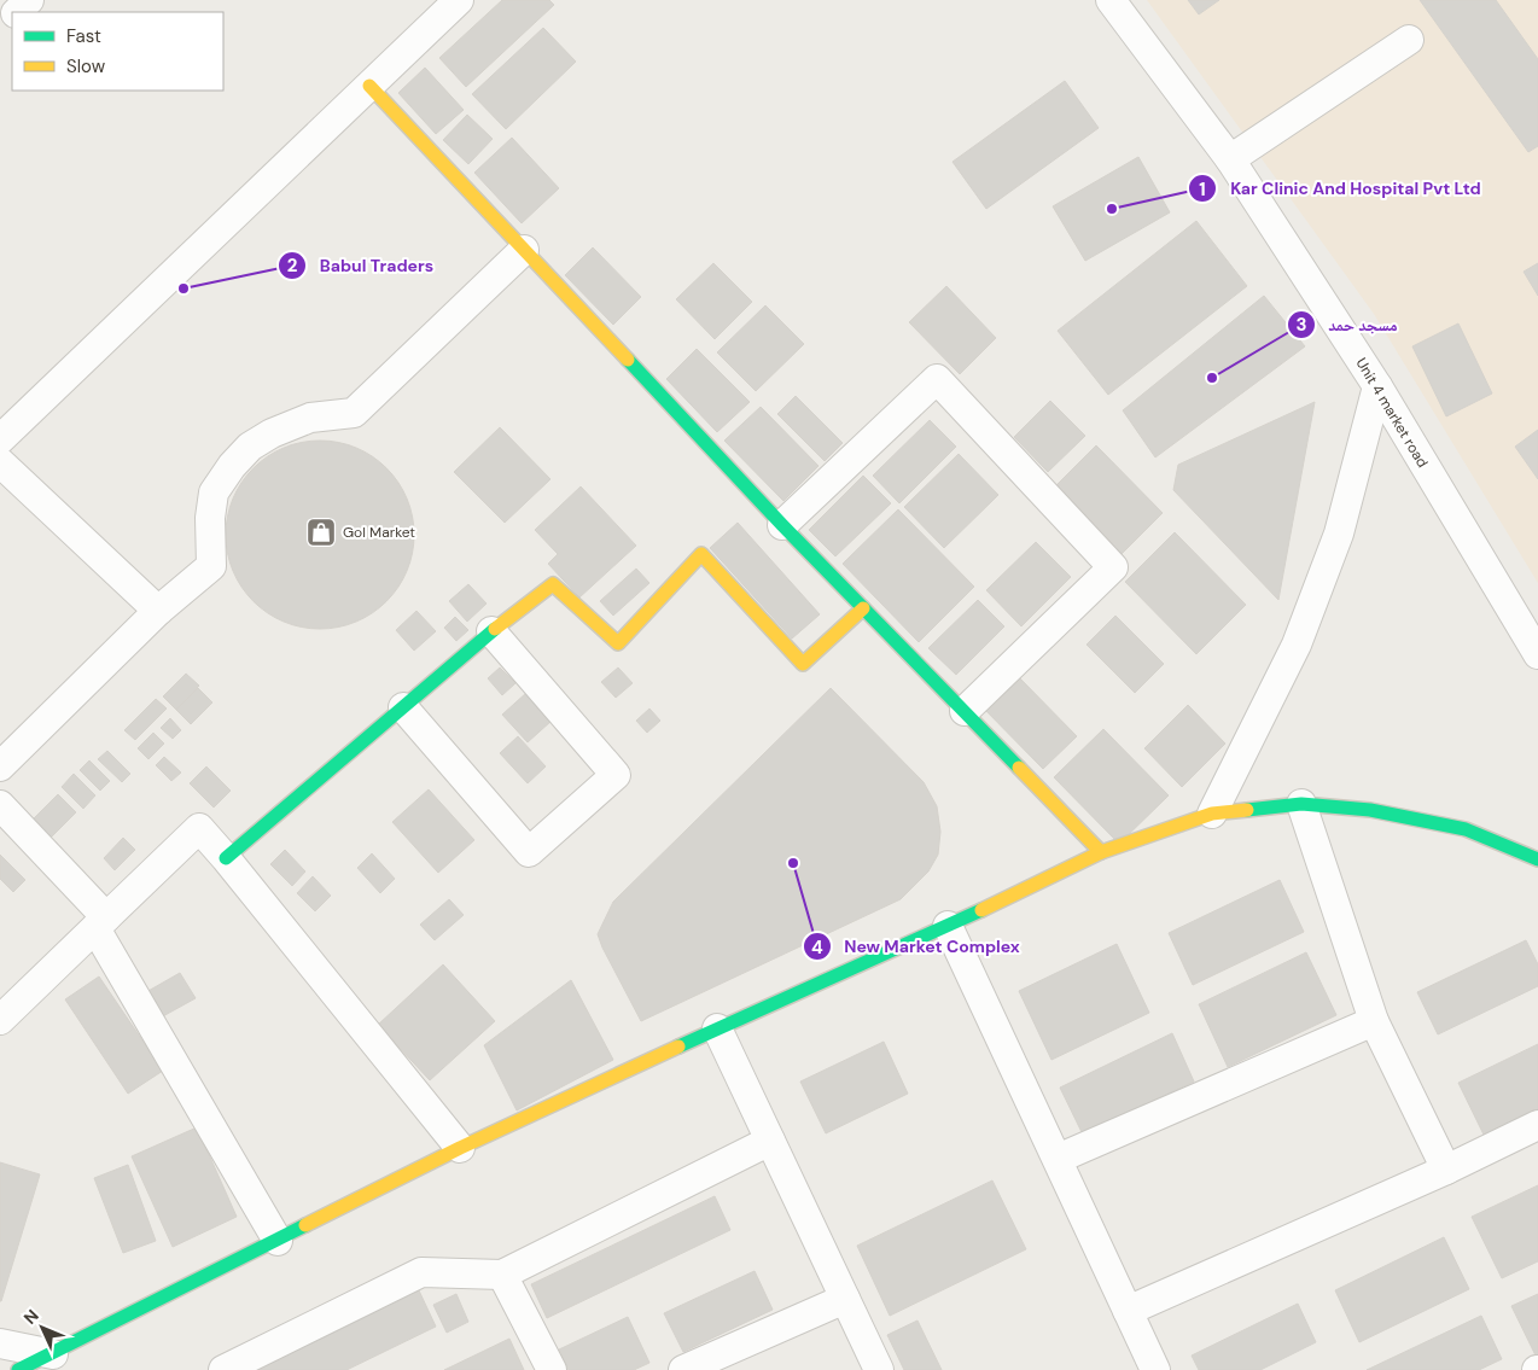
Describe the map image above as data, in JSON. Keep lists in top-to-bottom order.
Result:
{
  "streets": {
    "street": ["Unit 4 market road"]
  },
  "places": {
    "other": [
      "Kar Clinic And Hospital Pvt Ltd",
      "Babul Traders",
      "مسجد حمد",
      "New Market Complex"
    ],
    "shop": ["Gol Market"]
  },
  "legend": ["Fast", "Slow"],
  "north": "top left"
}
